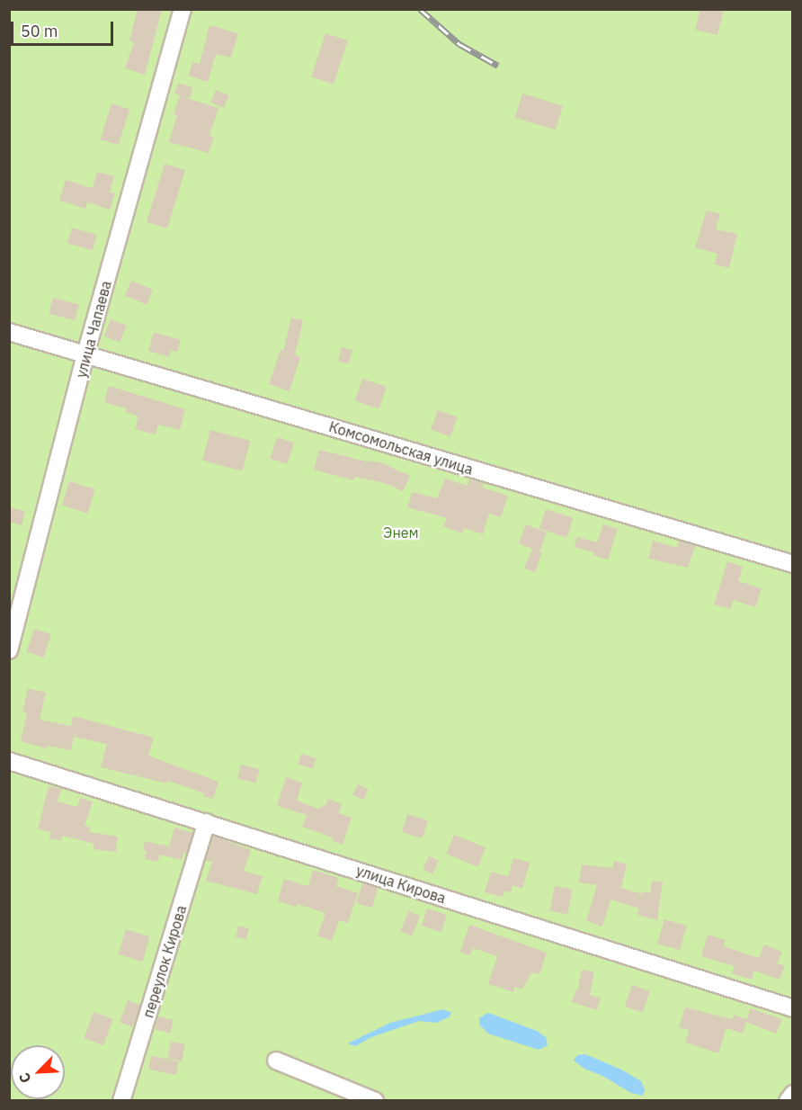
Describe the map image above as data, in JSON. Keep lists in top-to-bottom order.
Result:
{
  "streets": {
    "street": [
      "улица Чапаева",
      "Комсомольская улица",
      "улица Кирова",
      "переулок Кирова"
    ]
  },
  "crossings": [
    ["улица Чапаева", "Комсомольская улица"],
    ["улица Кирова", "переулок Кирова"]
  ],
  "parks": ["Энем"],
  "scale_bar": "50 m",
  "north": "bottom left"
}
